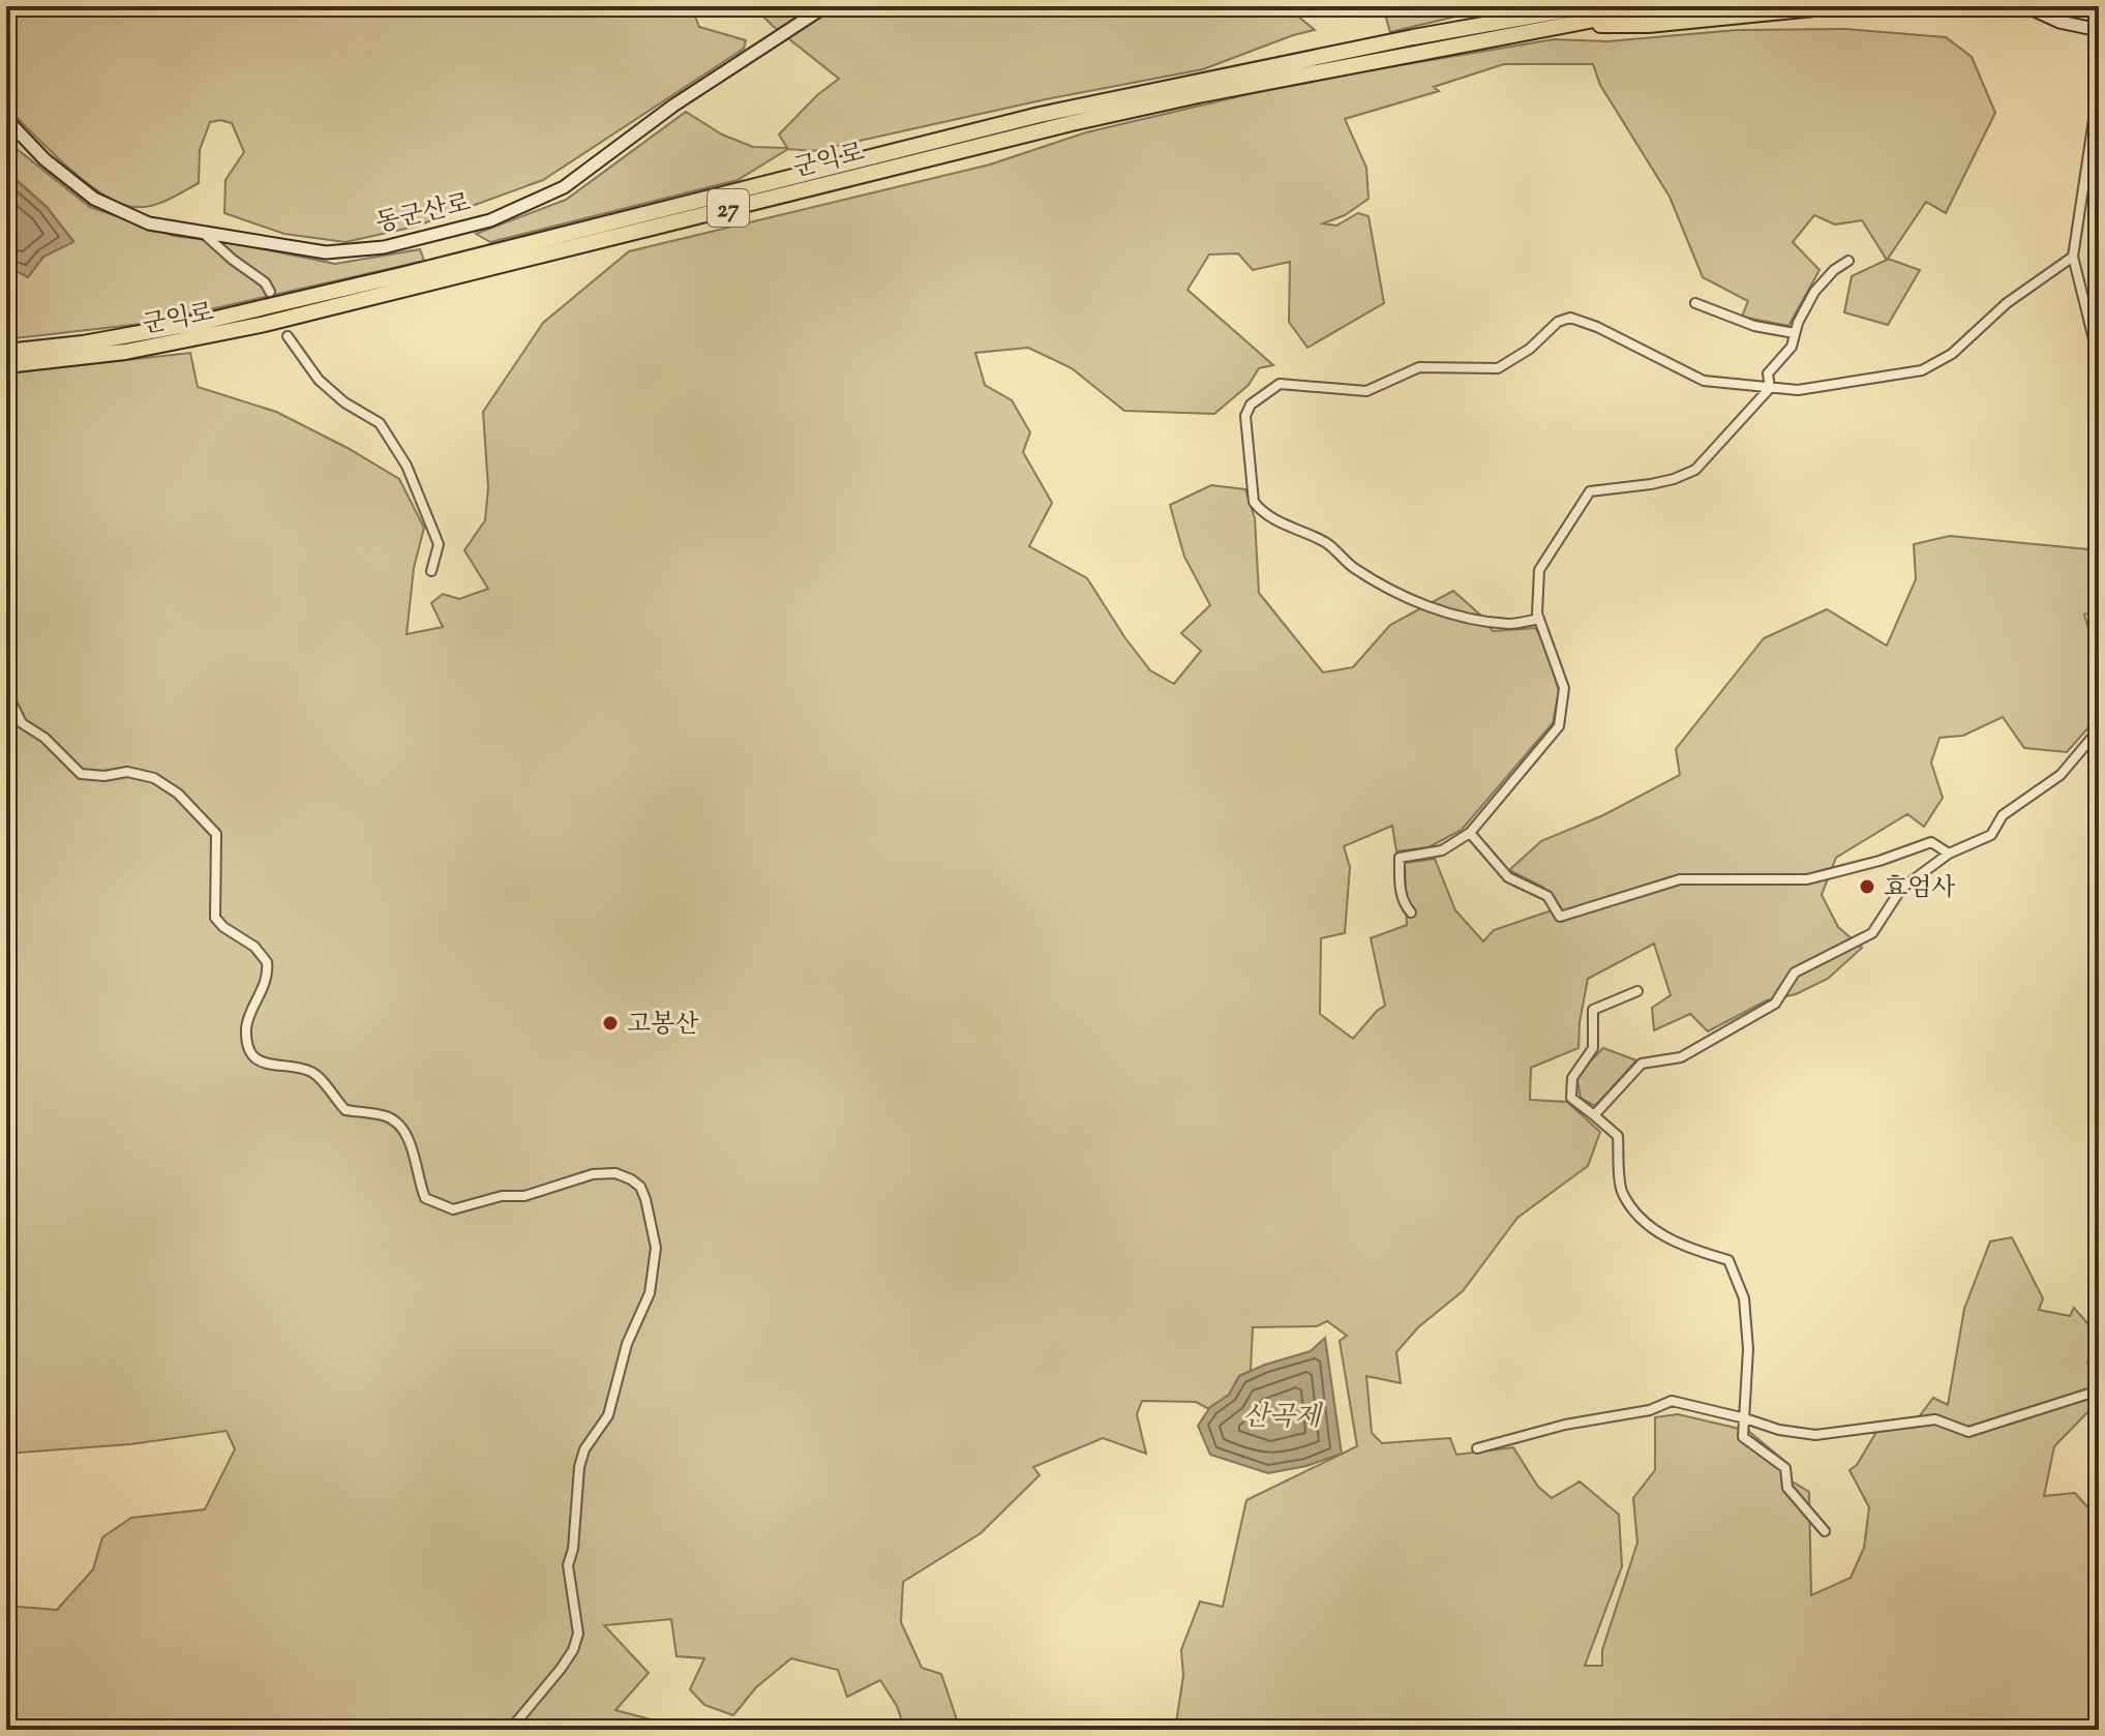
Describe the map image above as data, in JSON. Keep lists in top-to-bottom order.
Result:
{
  "streets": {
    "highway": ["군익로", "27"],
    "street": ["동군산로"]
  },
  "water": ["산곡제"],
  "places": ["효엄사", "고봉산"]
}
